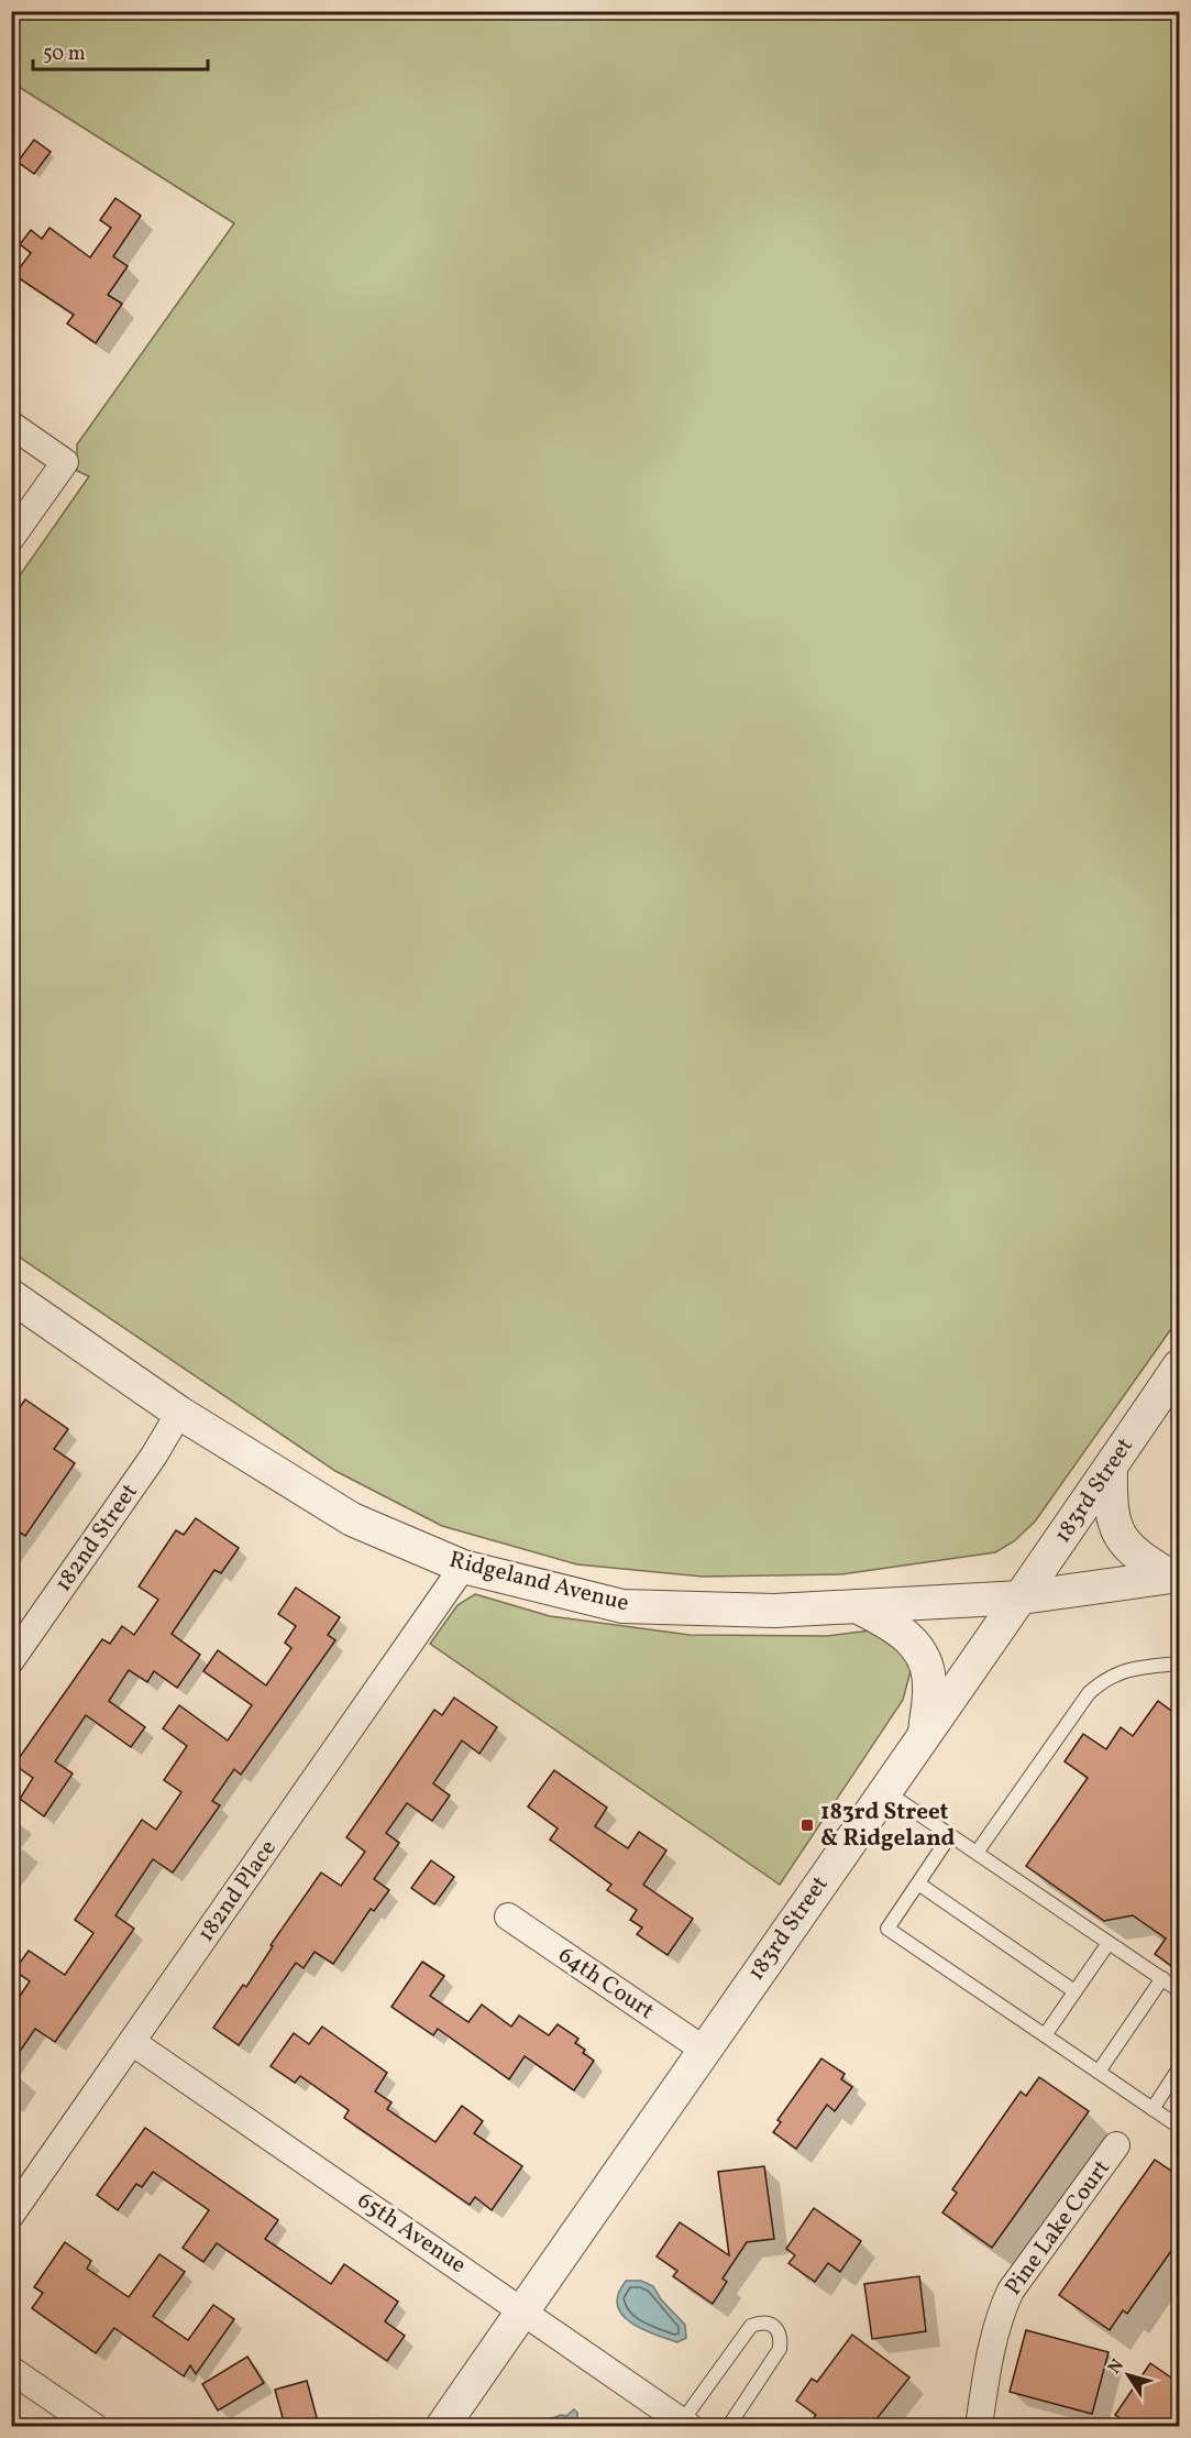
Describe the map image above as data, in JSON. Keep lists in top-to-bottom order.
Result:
{
  "streets": {
    "street": [
      "183rd Street",
      "182nd Street",
      "Ridgeland Avenue",
      "182nd Place",
      "64th Court",
      "Pine Lake Court",
      "65th Avenue"
    ]
  },
  "crossings": [
    ["183rd Street", "Ridgeland Avenue"],
    ["183rd Street", "64th Court"],
    ["183rd Street", "65th Avenue"],
    ["182nd Street", "Ridgeland Avenue"],
    ["Ridgeland Avenue", "182nd Place"],
    ["182nd Place", "65th Avenue"]
  ],
  "places": {
    "transit": ["183rd Street & Ridgeland"]
  },
  "scale_bar": "50 m",
  "north": "top left"
}
